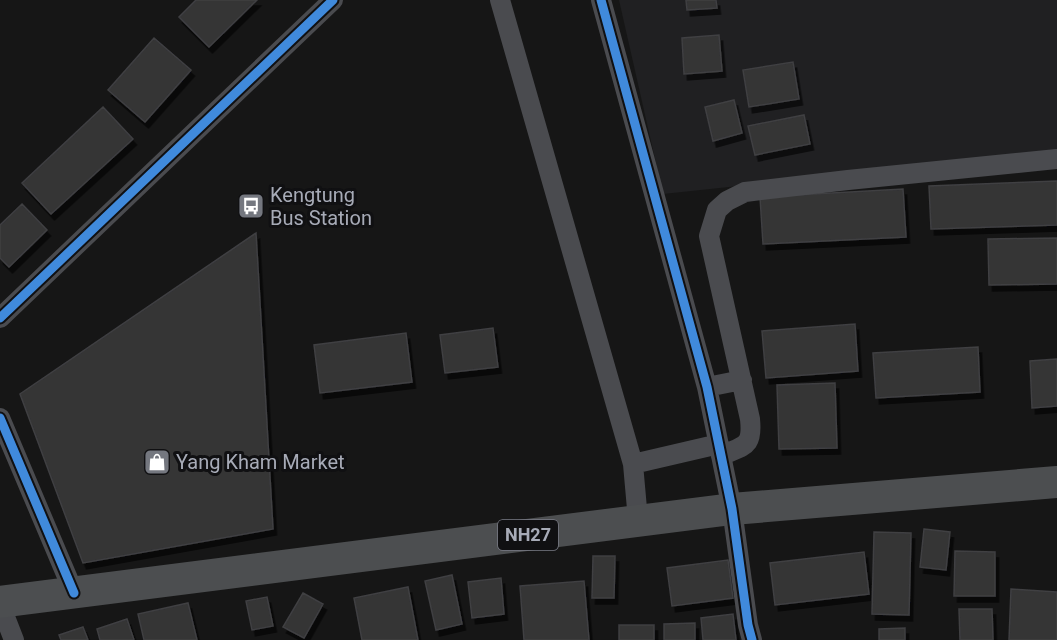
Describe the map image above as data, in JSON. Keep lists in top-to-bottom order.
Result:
{
  "streets": {
    "highway": ["NH27"]
  },
  "places": {
    "bus stop": ["Kengtung Bus Station"],
    "shop": ["Yang Kham Market"]
  }
}
